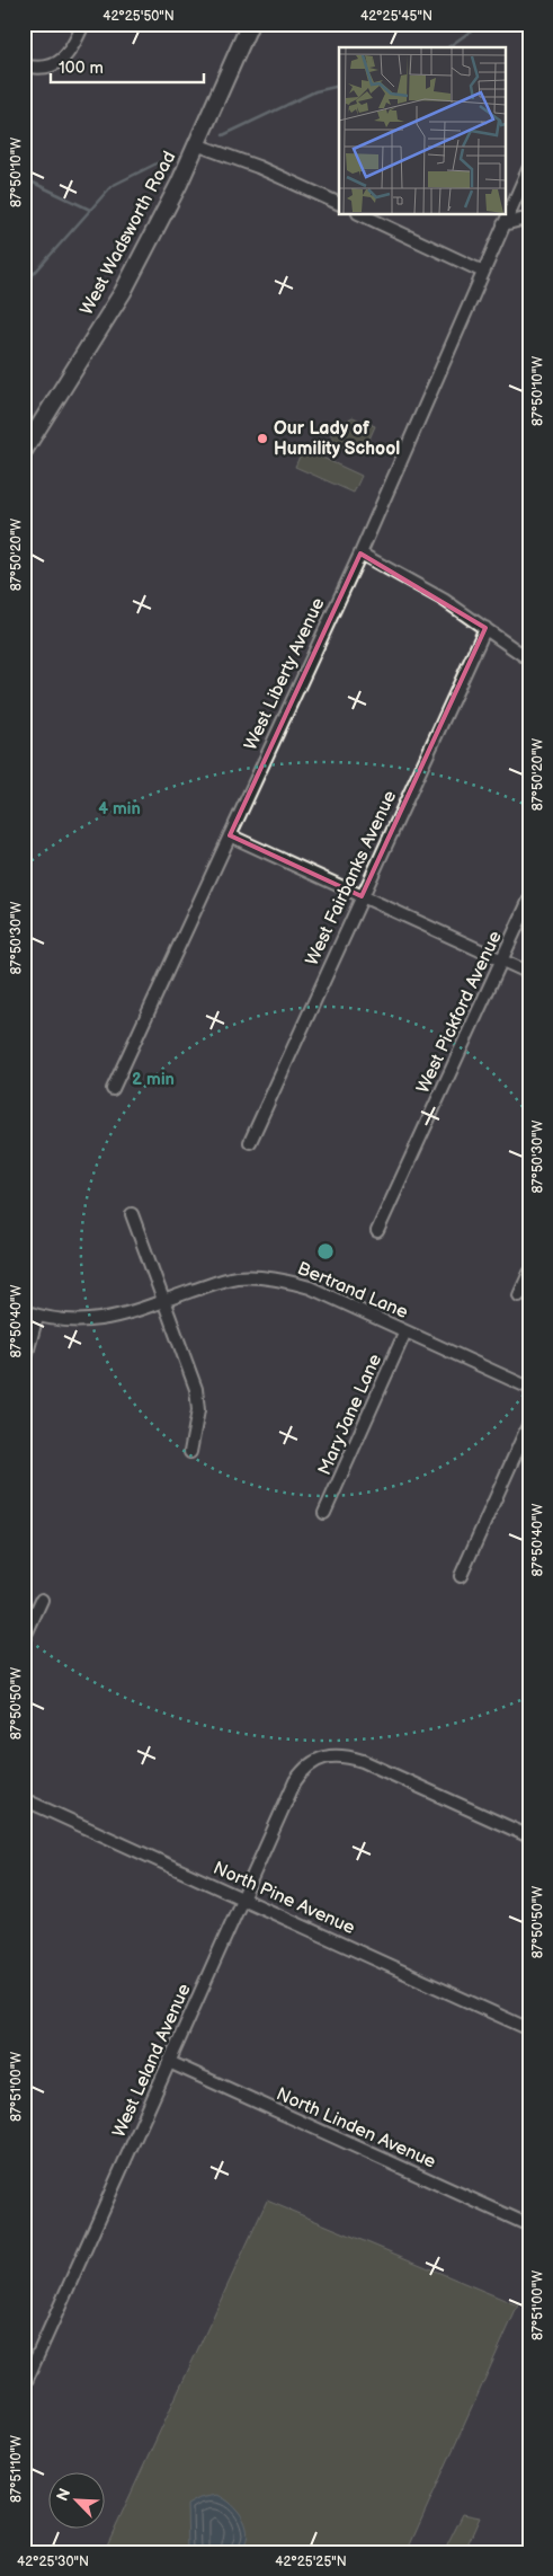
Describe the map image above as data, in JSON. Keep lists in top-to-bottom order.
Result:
{
  "streets": {
    "main road": ["West Wadsworth Road"],
    "street": [
      "West Liberty Avenue",
      "West Fairbanks Avenue",
      "West Pickford Avenue",
      "Bertrand Lane",
      "Mary Jane Lane",
      "North Pine Avenue",
      "West Leland Avenue",
      "North Linden Avenue"
    ]
  },
  "crossings": [
    ["Bertrand Lane", "Mary Jane Lane"],
    ["North Pine Avenue", "West Leland Avenue"],
    ["West Leland Avenue", "North Linden Avenue"]
  ],
  "places": ["Our Lady of Humility School"],
  "scale_bar": "100 m",
  "north": "top left",
  "coordinates": [
    "42°25'50\"N",
    "42°25'45\"N",
    "87°50'10\"W",
    "87°50'20\"W",
    "87°50'30\"W",
    "87°50'40\"W",
    "87°50'50\"W",
    "87°51'00\"W",
    "87°51'10\"W",
    "42°25'30\"N",
    "42°25'25\"N"
  ],
  "rings": ["4 min", "2 min"]
}
